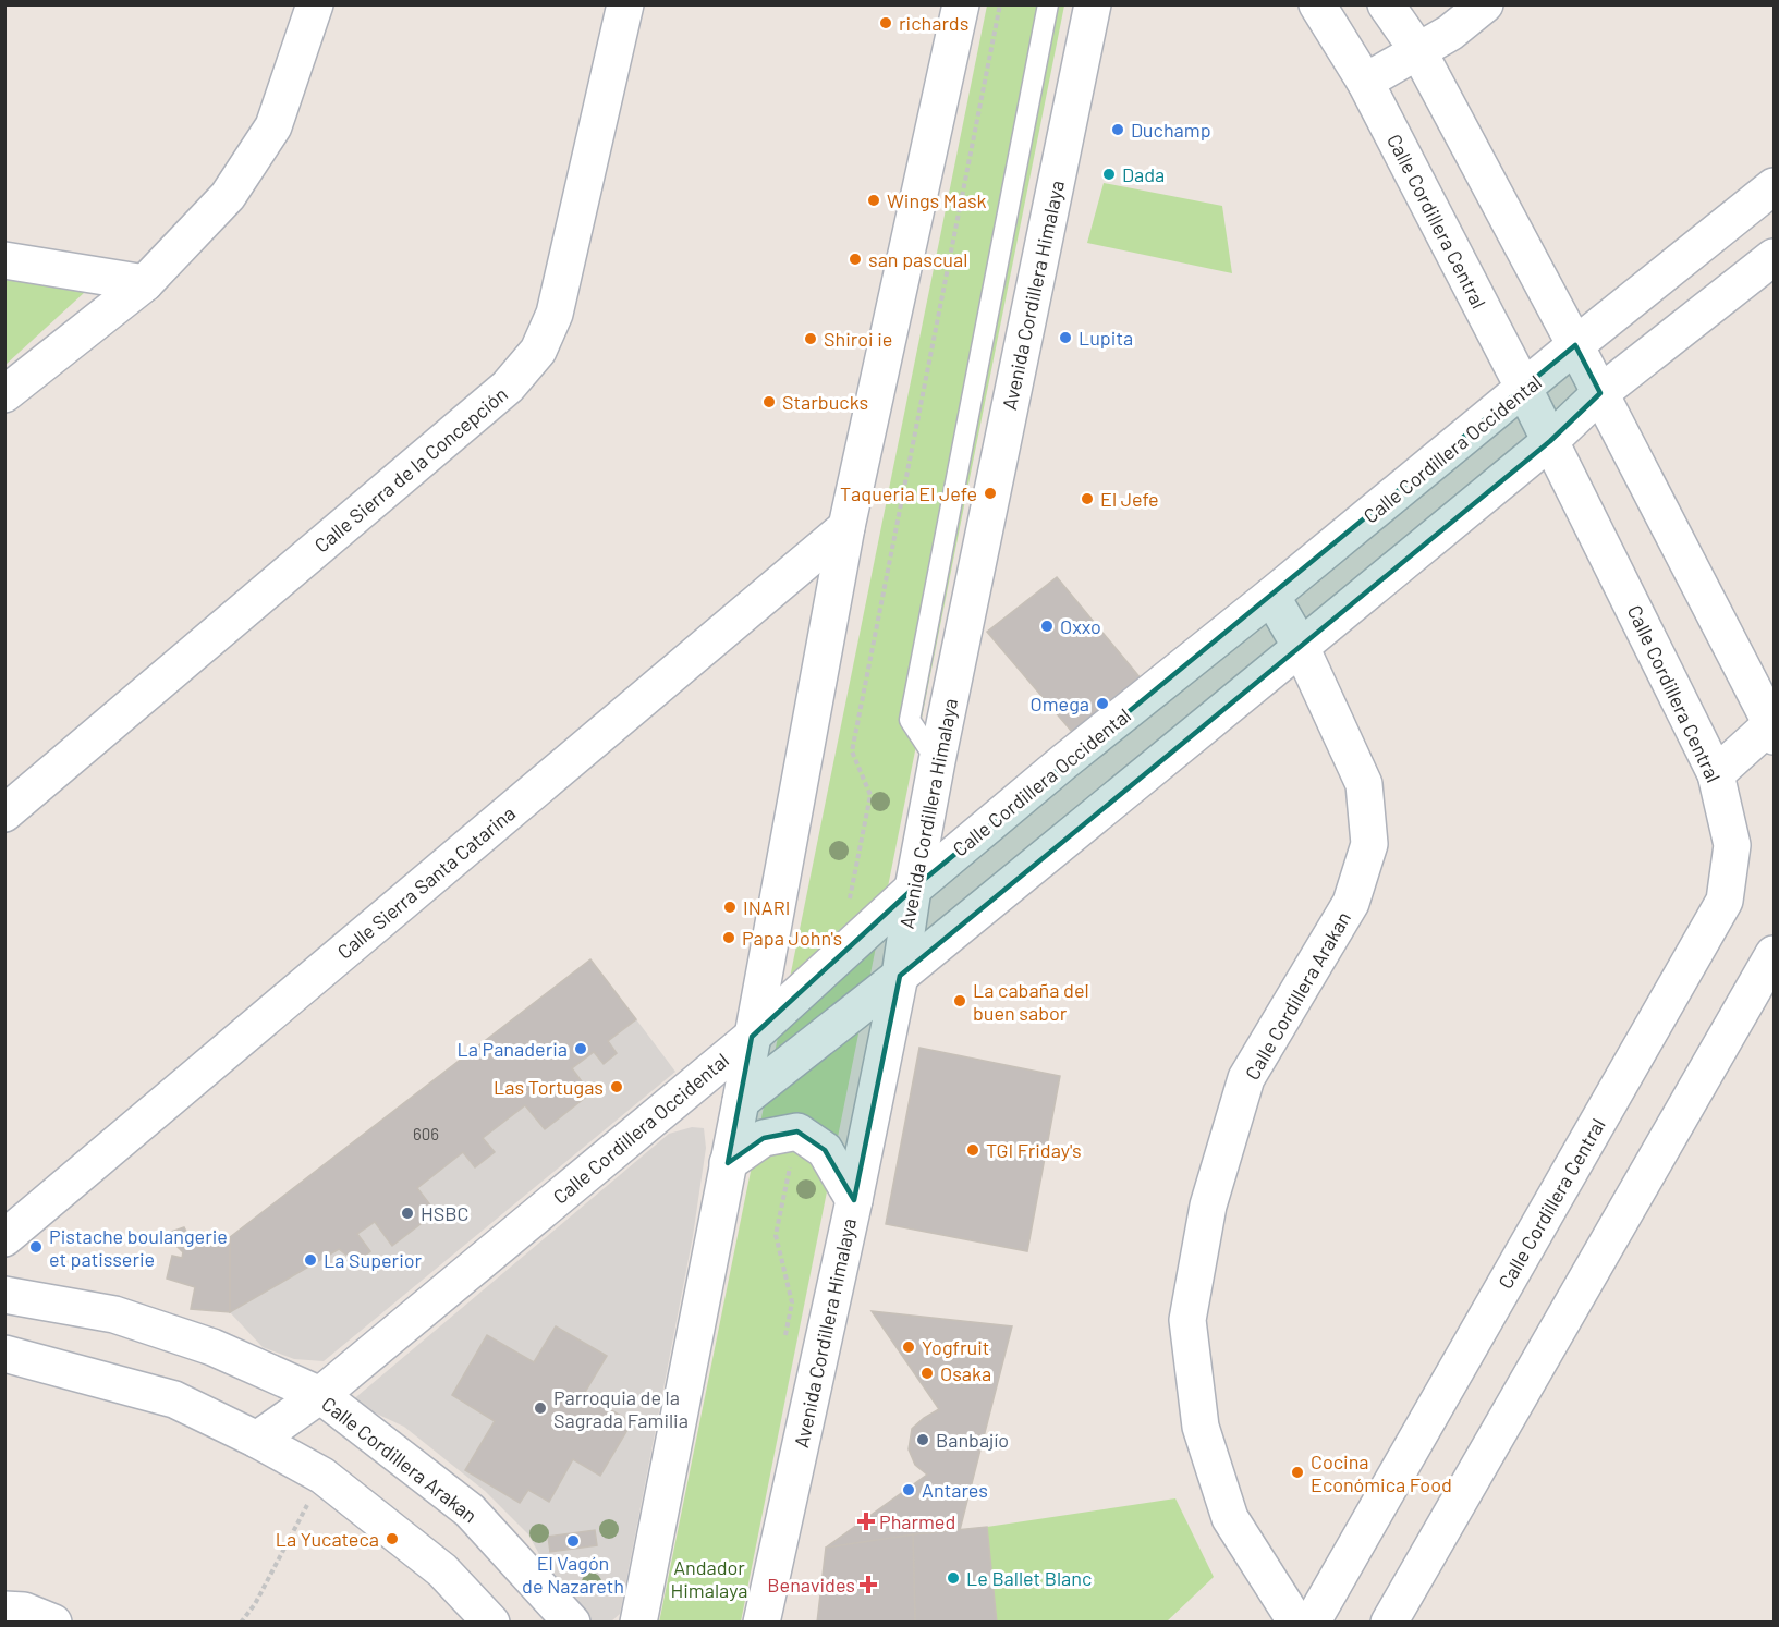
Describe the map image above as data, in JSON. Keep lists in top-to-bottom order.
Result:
{
  "streets": {
    "street": [
      "Calle Cordillera Central",
      "Avenida Cordillera Himalaya",
      "Calle Cordillera Occidental",
      "Calle Sierra de la Concepción",
      "Calle Sierra Santa Catarina",
      "Calle Cordillera Arakan"
    ]
  },
  "crossings": [
    ["Calle Cordillera Central", "Calle Cordillera Occidental"],
    ["Avenida Cordillera Himalaya", "Calle Cordillera Occidental"],
    ["Calle Cordillera Occidental", "Calle Cordillera Arakan"]
  ],
  "parks": ["Andador Himalaya"],
  "places": {
    "other": [
      "richards",
      "Duchamp",
      "Dada",
      "Wings Mask",
      "san pascual",
      "Lupita",
      "Shiroi ie",
      "Starbucks",
      "Taqueria El Jefe",
      "El Jefe",
      "Oxxo",
      "Omega",
      "INARI",
      "Papa John's",
      "La cabaña del buen sabor",
      "La Panaderia",
      "Las Tortugas",
      "TGI Friday's",
      "HSBC",
      "Pistache boulangerie et patisserie",
      "La Superior",
      "Yogfruit",
      "Osaka",
      "Parroquia de la Sagrada Familia",
      "Banbajío",
      "Cocina Económica Food",
      "Antares",
      "La Yucateca",
      "El Vagón de Nazareth",
      "Le Ballet Blanc"
    ],
    "health": ["Pharmed", "Benavides"]
  },
  "house_numbers": ["606"]
}
